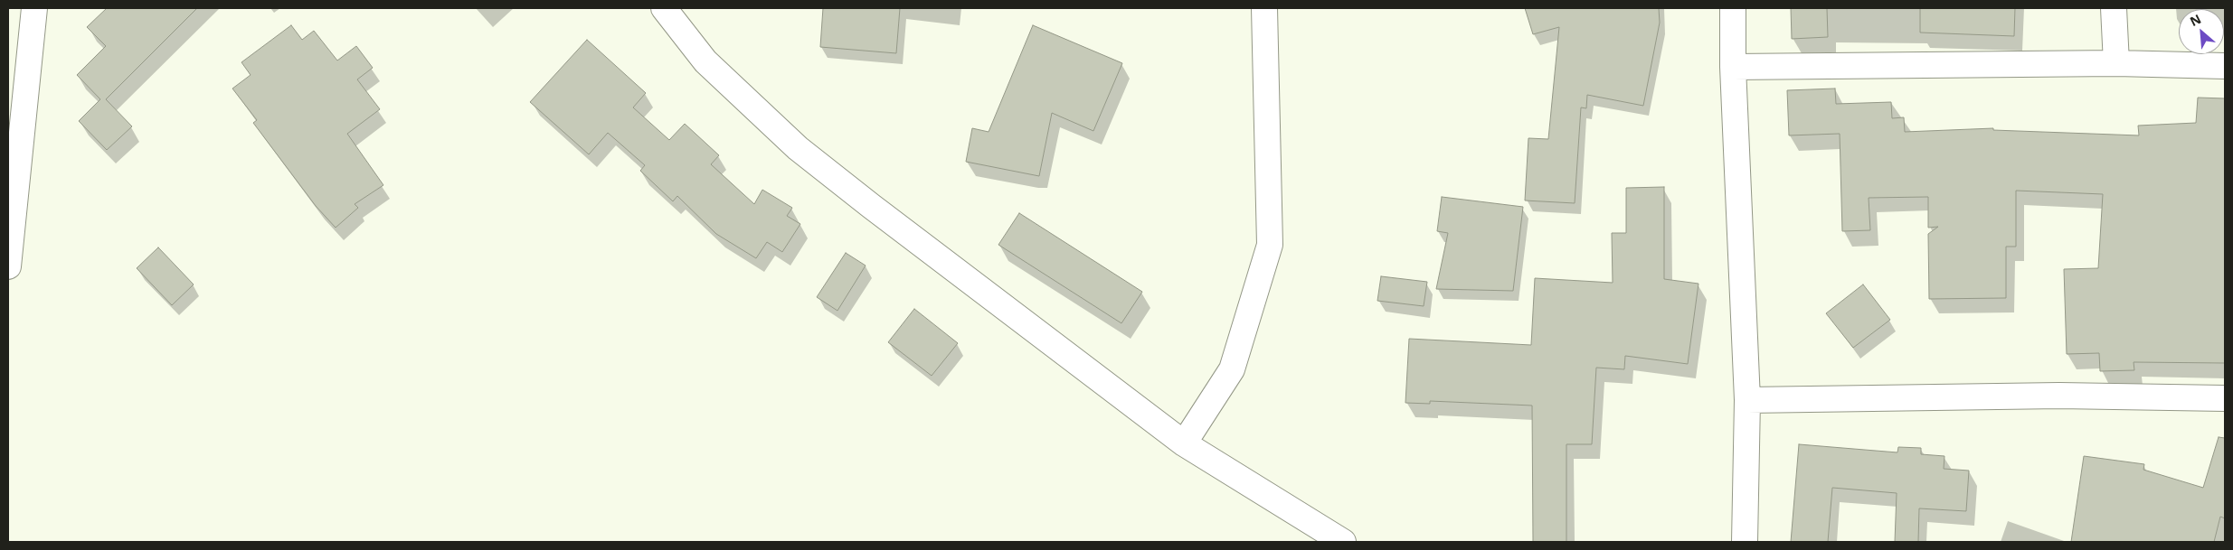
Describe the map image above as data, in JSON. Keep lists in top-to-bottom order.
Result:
{
  "north": "top left"
}
